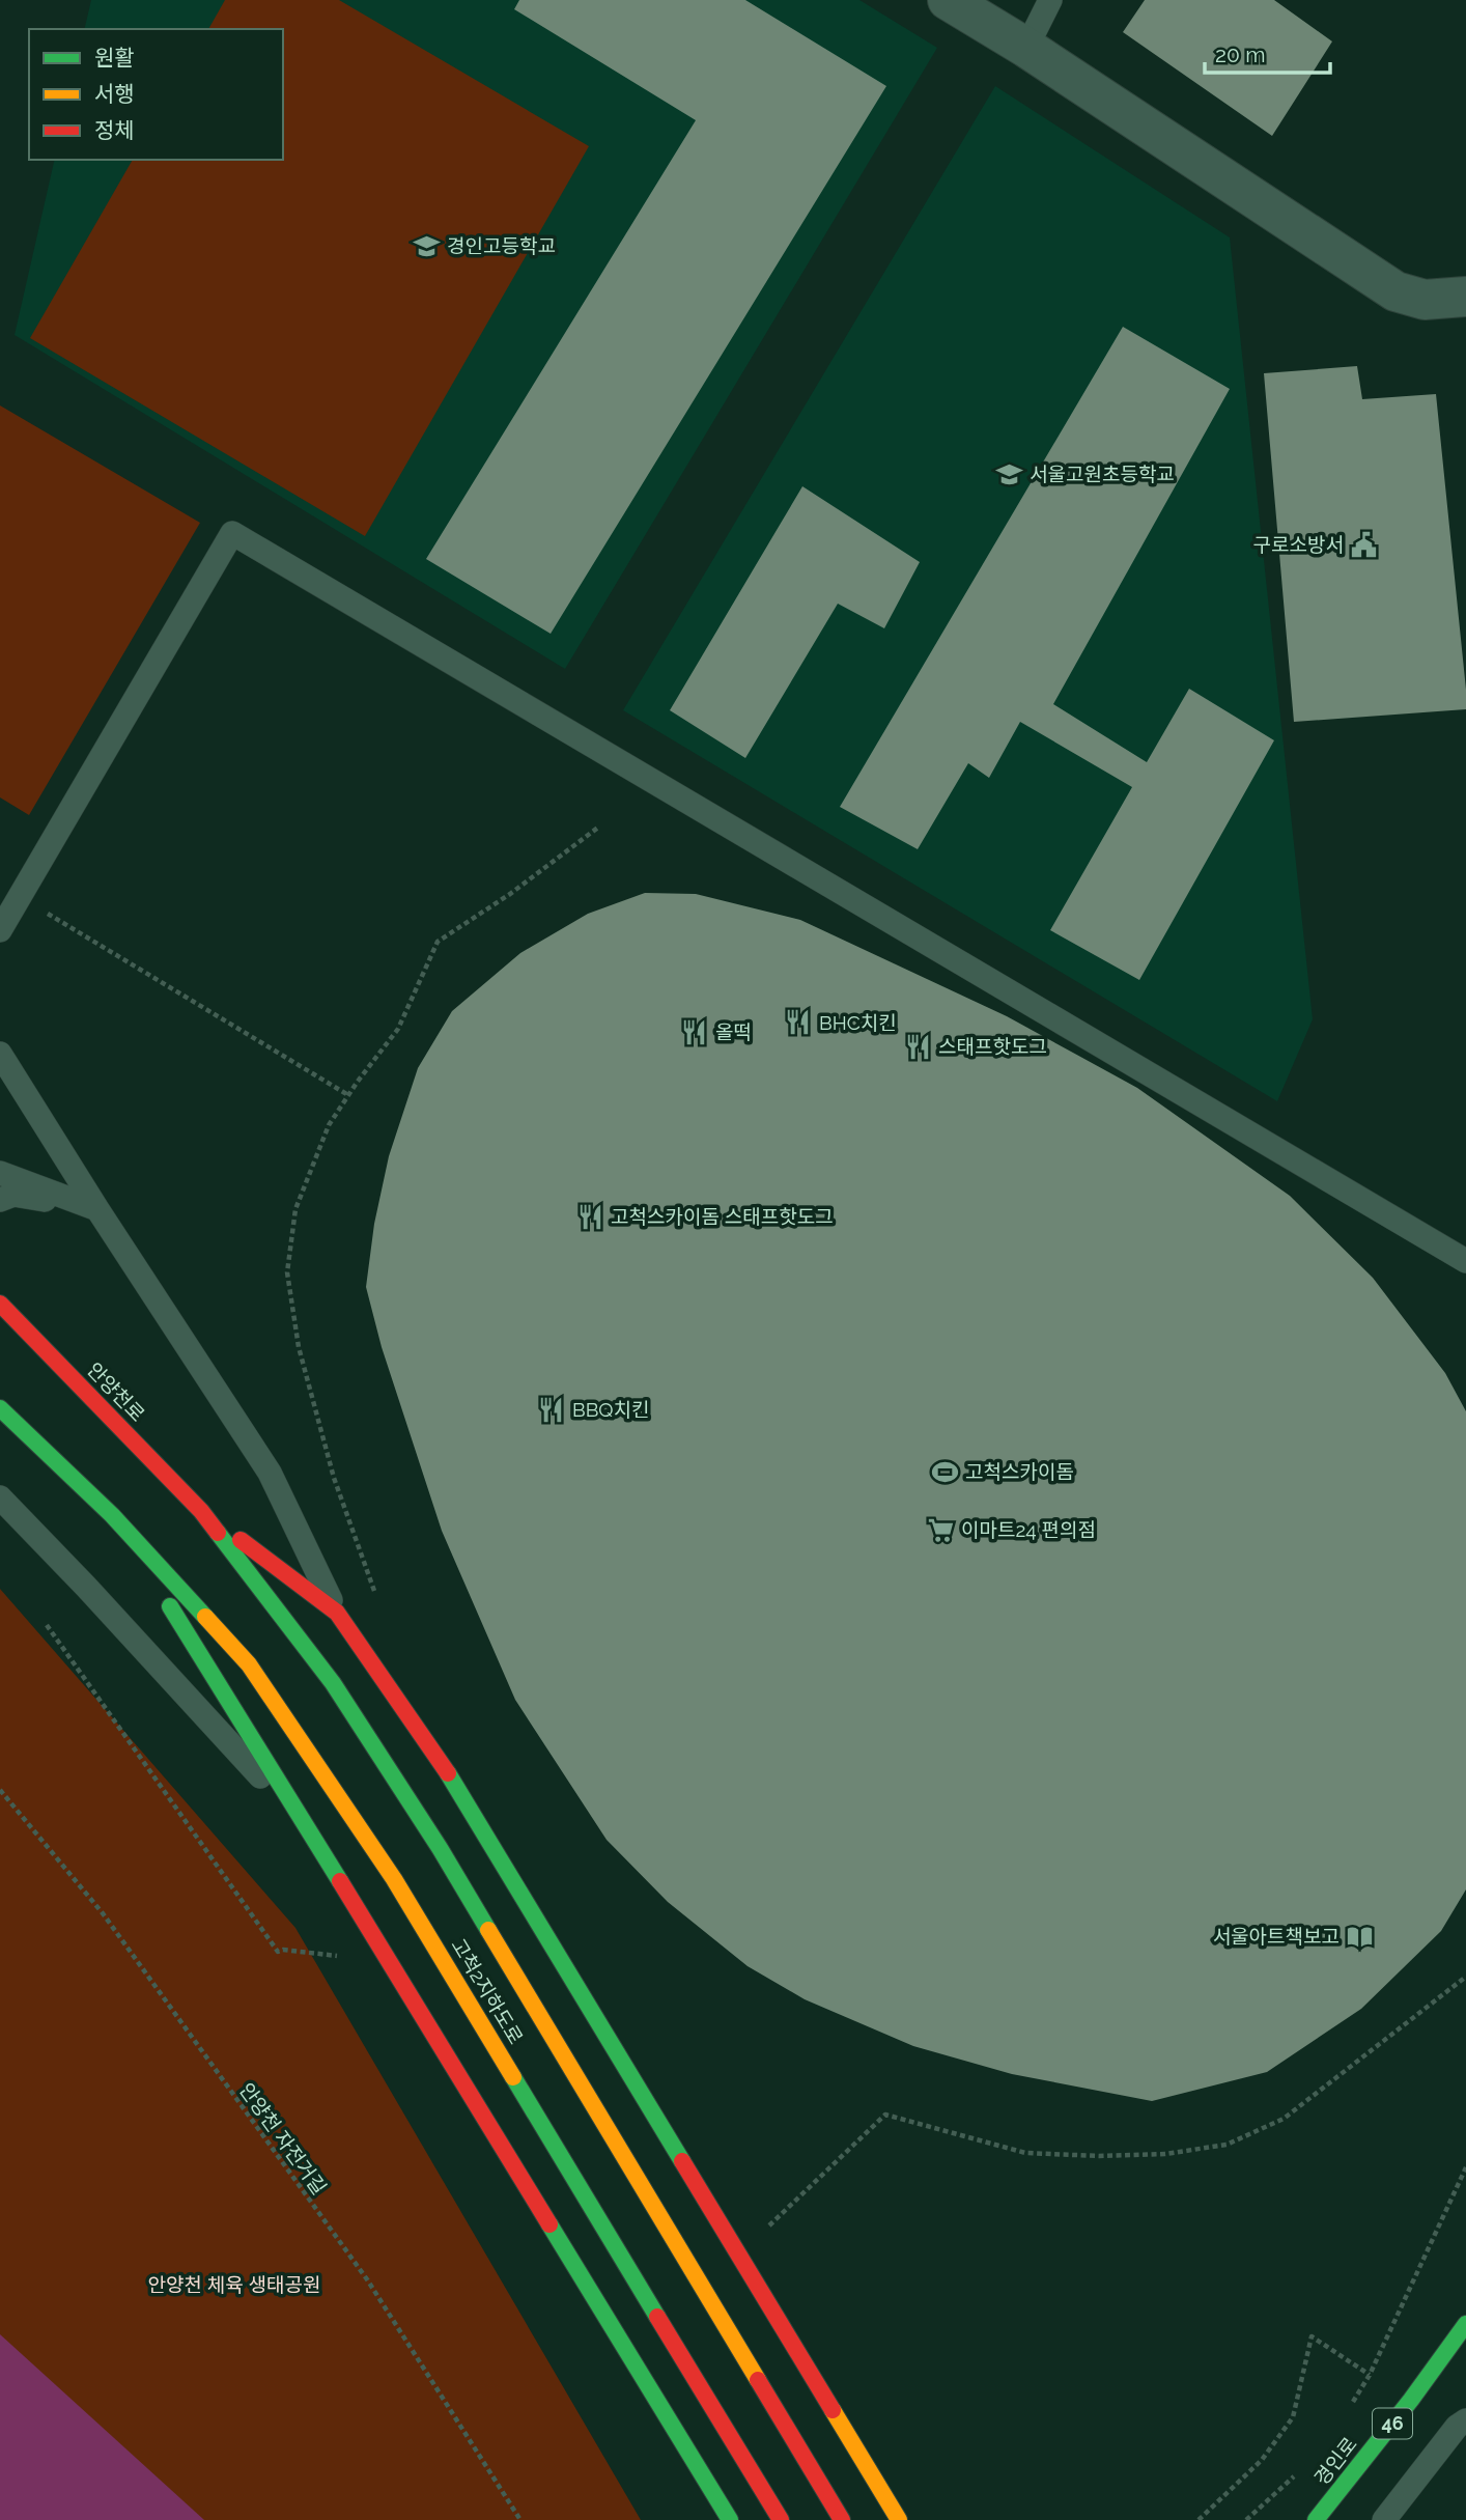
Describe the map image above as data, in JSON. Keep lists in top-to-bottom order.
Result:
{
  "streets": {
    "main road": [
      "안양천로",
      "고척2지하도로",
      "46",
      "경인로"
    ],
    "path": ["안양천 자전거길"]
  },
  "crossings": [
    ["안양천로", "고척2지하도로"]
  ],
  "parks": ["안양천 체육 생태공원"],
  "places": {
    "school or university": ["경인고등학교", "서울고원초등학교"],
    "public building": ["구로소방서"],
    "restaurant": [
      "BHC치킨",
      "올떡",
      "스태프핫도그",
      "고척스카이돔 스태프핫도그",
      "BBQ치킨"
    ],
    "sports": ["고척스카이돔"],
    "supermarket": ["이마트24 편의점"],
    "library": ["서울아트책보고"]
  },
  "legend": ["원활", "서행", "정체"],
  "scale_bar": "20 m"
}
